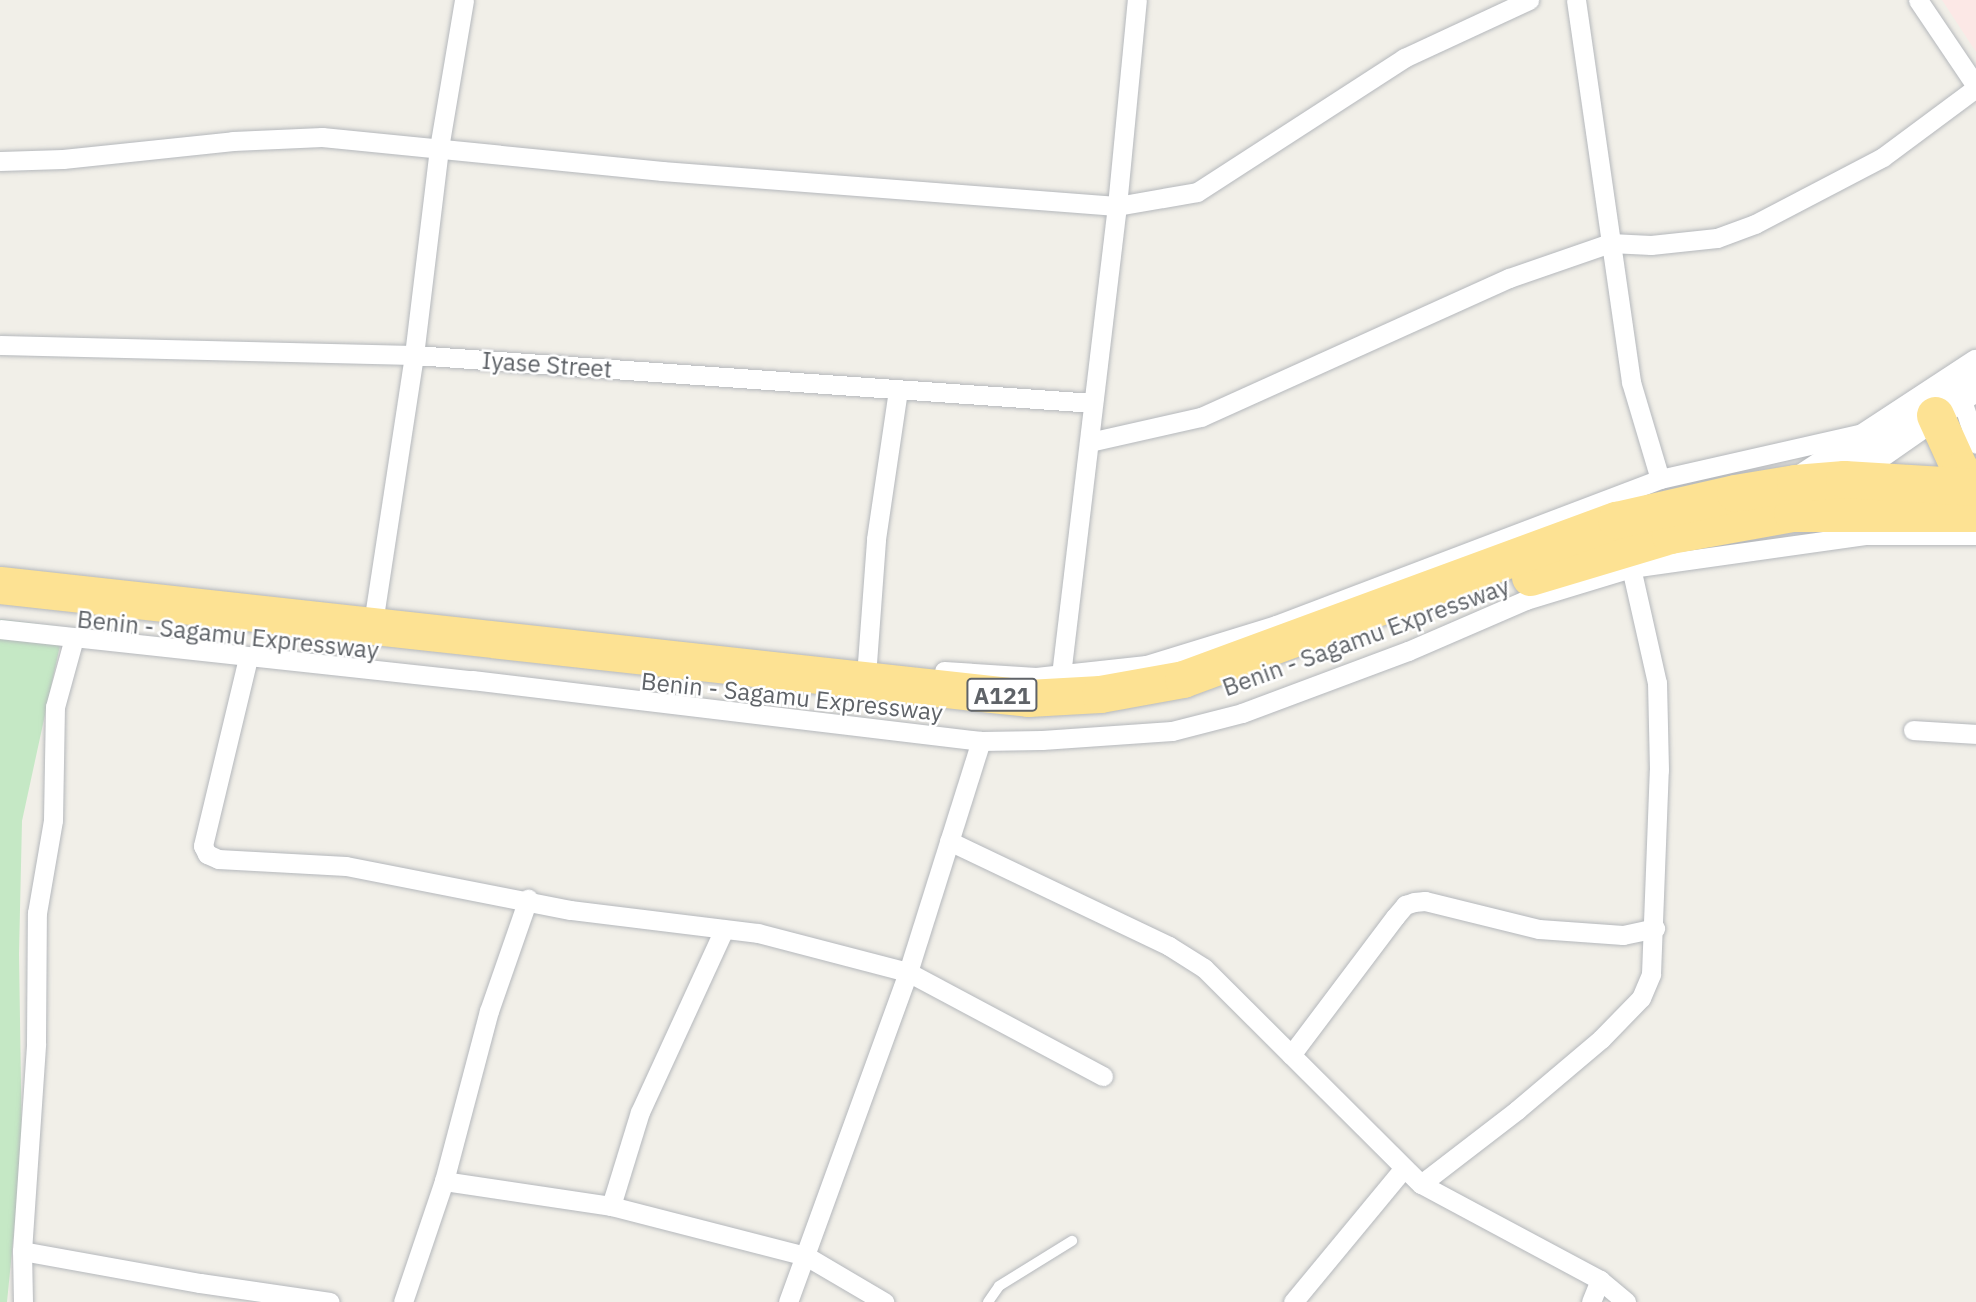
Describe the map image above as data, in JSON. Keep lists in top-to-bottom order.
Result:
{
  "streets": {
    "highway": ["Benin - Sagamu Expressway", "A121"],
    "street": ["Iyase Street"]
  },
  "crossings": [
    ["Benin - Sagamu Expressway", "A121"]
  ]
}
